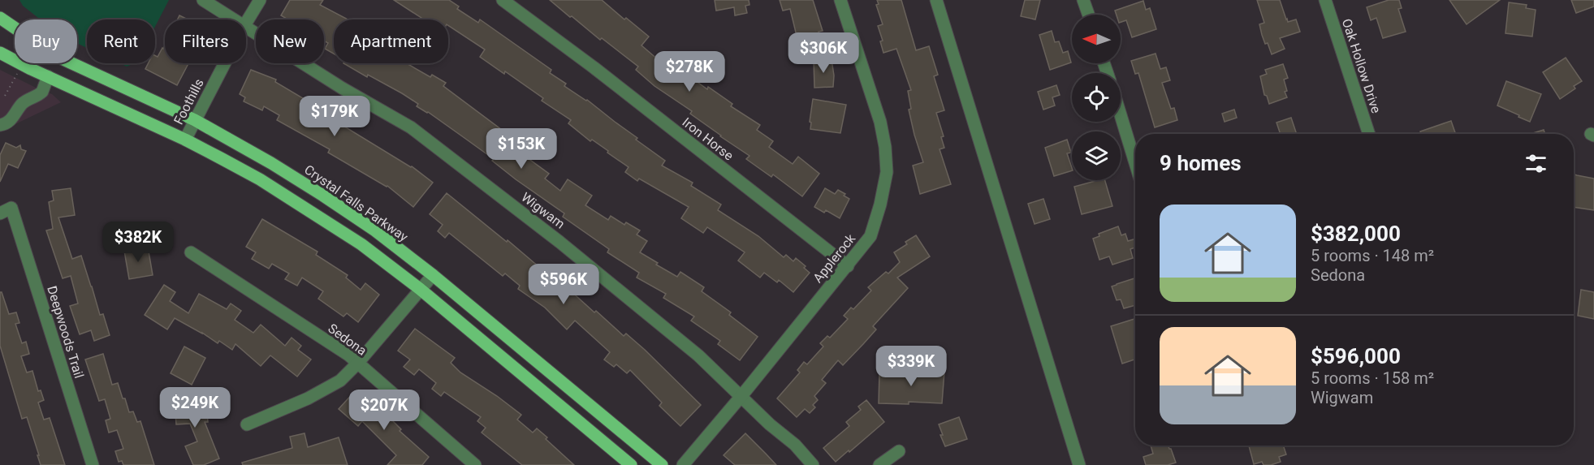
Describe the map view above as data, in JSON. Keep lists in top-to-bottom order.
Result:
{
  "streets": {
    "main road": ["Crystal Falls Parkway"],
    "street": [
      "Oak Hollow Drive",
      "Foothills",
      "Iron Horse",
      "Wigwam",
      "Applerock",
      "Deepwoods Trail",
      "Sedona"
    ]
  },
  "crossings": [
    ["Foothills", "Crystal Falls Parkway"],
    ["Iron Horse", "Applerock"],
    ["Wigwam", "Applerock"]
  ],
  "north": "left",
  "page": {
    "chip": [
      "Buy",
      "Rent",
      "Filters",
      "New",
      "Apartment"
    ],
    "price": [
      "$306K",
      "$278K",
      "$179K",
      "$153K",
      "$382K",
      "$596K",
      "$339K",
      "$249K",
      "$207K"
    ],
    "heading": "9 homes",
    "list": [
      {
        "name": "$382,000",
        "note": "5 rooms · 148 m² · Sedona"
      },
      {
        "name": "$596,000",
        "note": "5 rooms · 158 m² · Wigwam"
      }
    ]
  }
}
